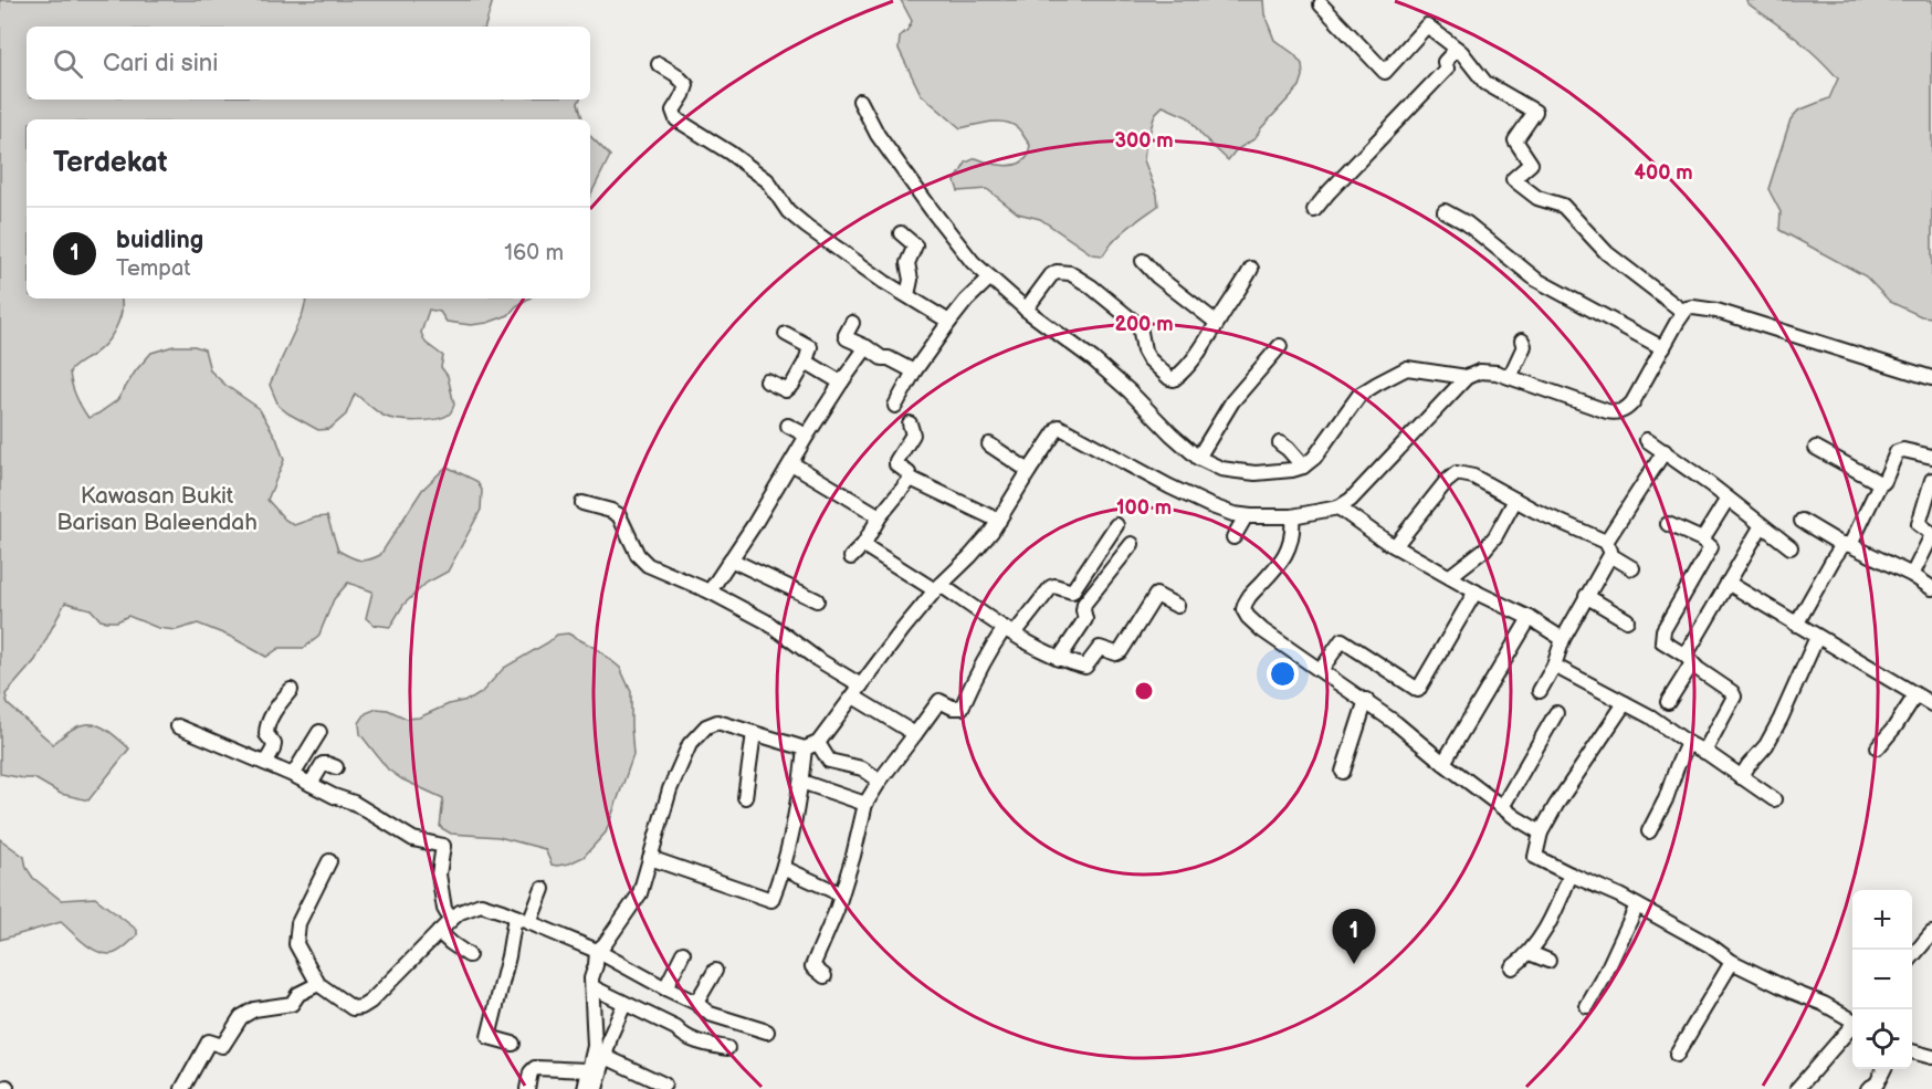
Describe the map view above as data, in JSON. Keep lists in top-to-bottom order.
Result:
{
  "parks": ["Kawasan Bukit Barisan Baleendah"],
  "page": {
    "search": "Cari di sini",
    "heading": "Terdekat",
    "list": [
      {
        "mark": "1",
        "name": "buidling",
        "note": "Tempat",
        "value": "160 m"
      }
    ],
    "map_buttons": ["+", "−"],
    "pins": "1"
  },
  "rings": [
    "300 m",
    "400 m",
    "200 m",
    "100 m"
  ]
}
